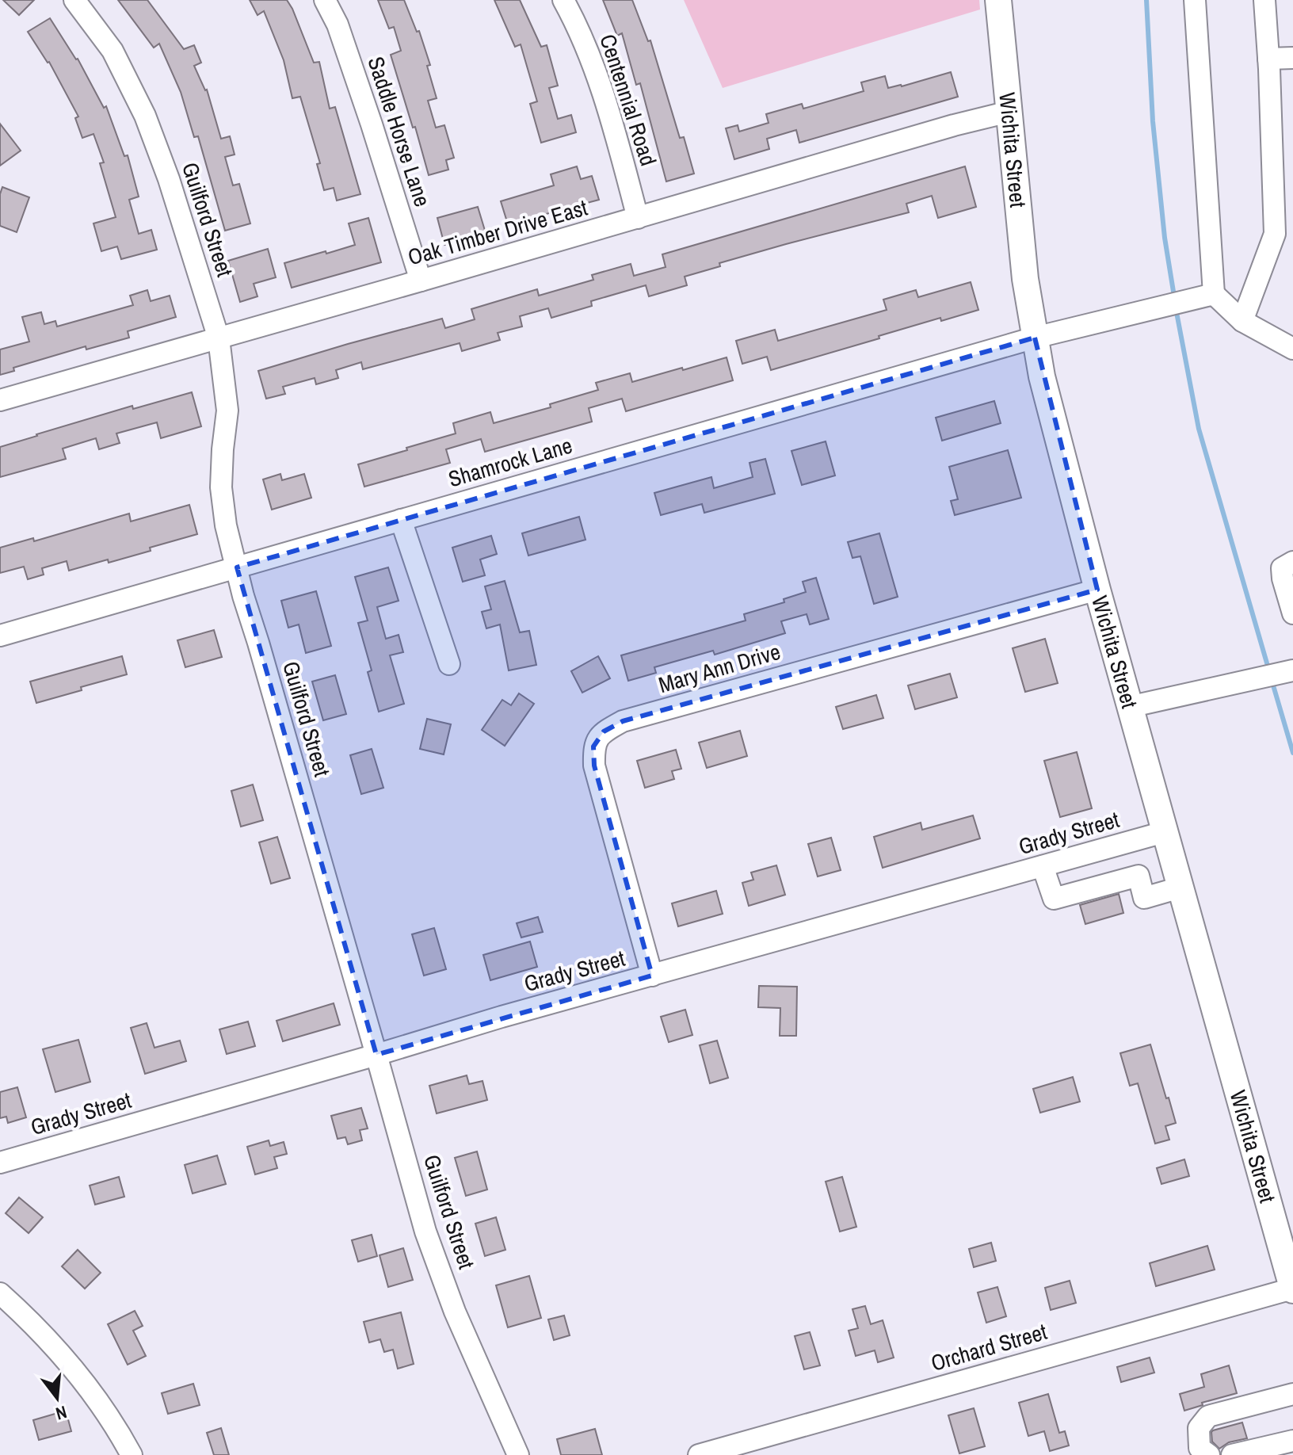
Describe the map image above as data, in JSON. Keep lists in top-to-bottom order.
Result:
{
  "streets": {
    "main road": ["Wichita Street"],
    "street": [
      "Centennial Road",
      "Saddle Horse Lane",
      "Guilford Street",
      "Oak Timber Drive East",
      "Shamrock Lane",
      "Mary Ann Drive",
      "Grady Street",
      "Orchard Street"
    ]
  },
  "crossings": [
    ["Centennial Road", "Oak Timber Drive East"],
    ["Saddle Horse Lane", "Oak Timber Drive East"],
    ["Wichita Street", "Oak Timber Drive East"],
    ["Wichita Street", "Shamrock Lane"],
    ["Wichita Street", "Mary Ann Drive"],
    ["Wichita Street", "Grady Street"],
    ["Wichita Street", "Orchard Street"],
    ["Guilford Street", "Oak Timber Drive East"],
    ["Guilford Street", "Shamrock Lane"],
    ["Guilford Street", "Grady Street"],
    ["Mary Ann Drive", "Grady Street"]
  ],
  "north": "bottom"
}
